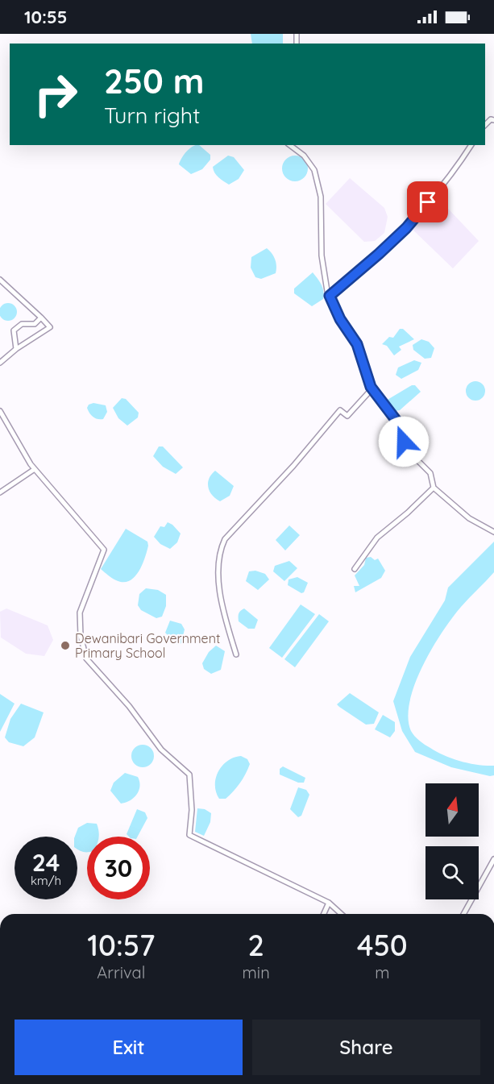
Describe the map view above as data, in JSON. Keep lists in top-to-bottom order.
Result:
{
  "places": ["Dewanibari Government Primary School"],
  "north": "top",
  "page": {
    "status": "10:55",
    "turn": ["250 m", "Turn right"],
    "speed": "24 km/h",
    "limit": "30",
    "eta": [
      "10:57",
      "Arrival",
      "2",
      "min",
      "450",
      "m"
    ],
    "buttons": ["Exit", "Share"]
  }
}
